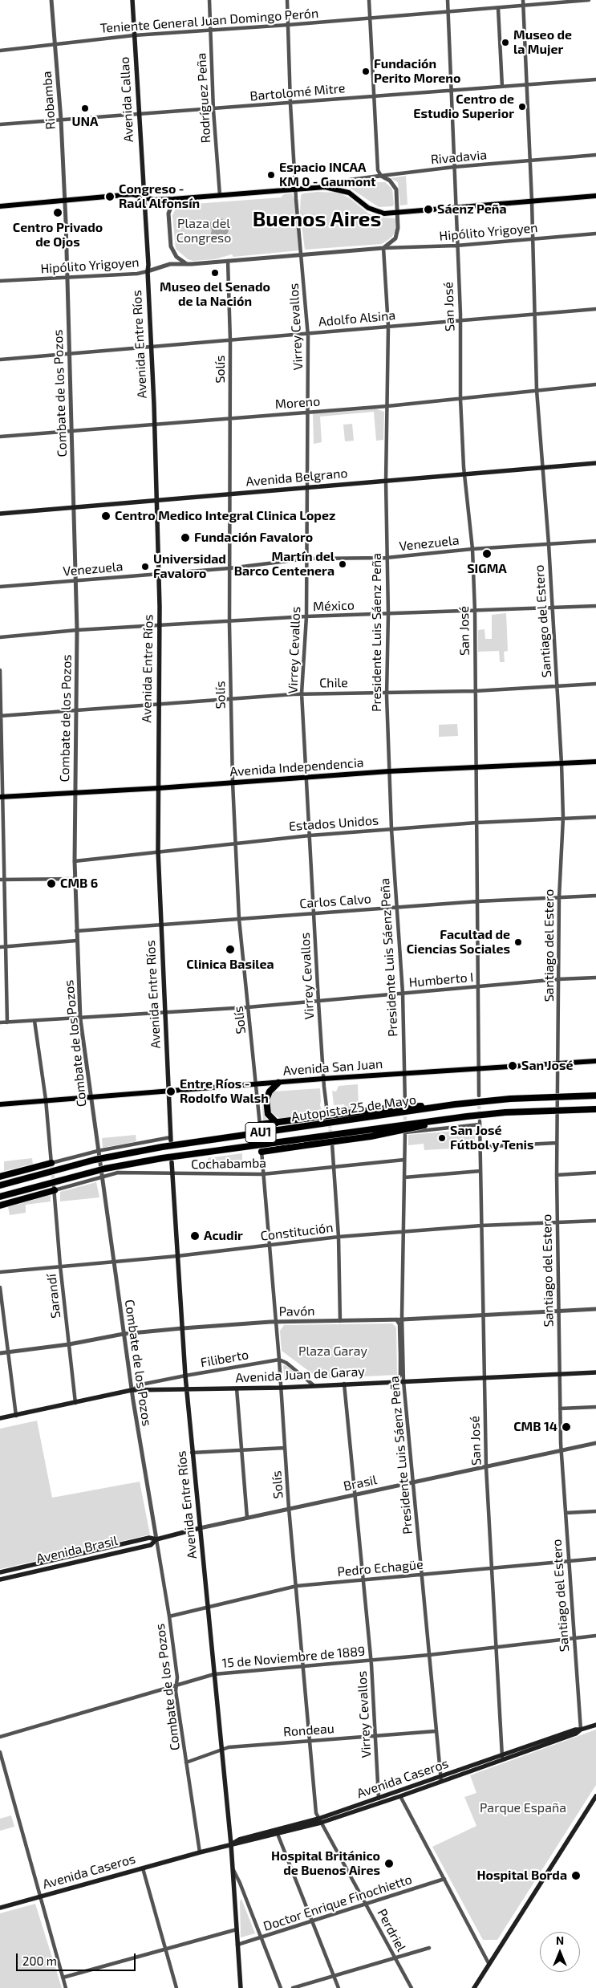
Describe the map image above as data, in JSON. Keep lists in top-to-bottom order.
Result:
{
  "streets": {
    "highway": ["Autopista 25 de Mayo", "AU1"],
    "main road": [
      "Avenida Callao",
      "Avenida Entre Ríos",
      "Avenida Belgrano",
      "Avenida Independencia",
      "Avenida San Juan",
      "Avenida Juan de Garay",
      "Avenida Brasil",
      "Avenida Caseros"
    ],
    "street": [
      "Teniente General Juan Domingo Perón",
      "Bartolomé Mitre",
      "Rodríguez Peña",
      "Riobamba",
      "Rivadavia",
      "Hipólito Yrigoyen",
      "San José",
      "Adolfo Alsina",
      "Virrey Cevallos",
      "Solís",
      "Combate de los Pozos",
      "Moreno",
      "Venezuela",
      "México",
      "Santiago del Estero",
      "Presidente Luis Sáenz Peña",
      "Chile",
      "Estados Unidos",
      "Carlos Calvo",
      "Humberto I",
      "Cochabamba",
      "Constitución",
      "Sarandí",
      "Pavón",
      "Filiberto",
      "Brasil",
      "Pedro Echagüe",
      "15 de Noviembre de 1889",
      "Rondeau",
      "Doctor Enrique Finochietto",
      "Perdriel"
    ]
  },
  "crossings": [
    ["Teniente General Juan Domingo Perón", "Rodríguez Peña"],
    ["Teniente General Juan Domingo Perón", "Avenida Callao"],
    ["Teniente General Juan Domingo Perón", "Riobamba"],
    ["Teniente General Juan Domingo Perón", "San José"],
    ["Teniente General Juan Domingo Perón", "Virrey Cevallos"],
    ["Teniente General Juan Domingo Perón", "Santiago del Estero"],
    ["Bartolomé Mitre", "Rodríguez Peña"],
    ["Bartolomé Mitre", "Avenida Callao"],
    ["Bartolomé Mitre", "Riobamba"],
    ["Bartolomé Mitre", "San José"],
    ["Bartolomé Mitre", "Virrey Cevallos"],
    ["Bartolomé Mitre", "Santiago del Estero"],
    ["Avenida Callao", "Avenida Entre Ríos"],
    ["Riobamba", "Combate de los Pozos"],
    ["Rivadavia", "San José"],
    ["Rivadavia", "Santiago del Estero"],
    ["Hipólito Yrigoyen", "San José"],
    ["Hipólito Yrigoyen", "Virrey Cevallos"],
    ["Hipólito Yrigoyen", "Avenida Entre Ríos"],
    ["Hipólito Yrigoyen", "Solís"],
    ["Hipólito Yrigoyen", "Combate de los Pozos"],
    ["Hipólito Yrigoyen", "Santiago del Estero"],
    ["Hipólito Yrigoyen", "Presidente Luis Sáenz Peña"],
    ["San José", "Adolfo Alsina"],
    ["San José", "Moreno"],
    ["San José", "Avenida Belgrano"],
    ["San José", "Venezuela"],
    ["San José", "México"],
    ["San José", "Presidente Luis Sáenz Peña"],
    ["San José", "Chile"],
    ["San José", "Avenida Independencia"],
    ["San José", "Estados Unidos"],
    ["San José", "Carlos Calvo"],
    ["San José", "Humberto I"],
    ["San José", "Avenida San Juan"],
    ["San José", "Constitución"],
    ["San José", "Pavón"],
    ["San José", "Avenida Juan de Garay"],
    ["San José", "Brasil"],
    ["San José", "Pedro Echagüe"],
    ["San José", "15 de Noviembre de 1889"],
    ["San José", "Avenida Caseros"],
    ["Adolfo Alsina", "Virrey Cevallos"],
    ["Adolfo Alsina", "Avenida Entre Ríos"],
    ["Adolfo Alsina", "Solís"],
    ["Adolfo Alsina", "Combate de los Pozos"],
    ["Adolfo Alsina", "Santiago del Estero"],
    ["Adolfo Alsina", "Presidente Luis Sáenz Peña"],
    ["Virrey Cevallos", "Moreno"],
    ["Virrey Cevallos", "Avenida Belgrano"],
    ["Virrey Cevallos", "Venezuela"],
    ["Virrey Cevallos", "México"],
    ["Virrey Cevallos", "Chile"],
    ["Virrey Cevallos", "Avenida Independencia"],
    ["Virrey Cevallos", "Estados Unidos"],
    ["Virrey Cevallos", "Carlos Calvo"],
    ["Virrey Cevallos", "Humberto I"],
    ["Virrey Cevallos", "Avenida San Juan"],
    ["Virrey Cevallos", "Avenida Juan de Garay"],
    ["Virrey Cevallos", "Brasil"],
    ["Virrey Cevallos", "Pedro Echagüe"],
    ["Virrey Cevallos", "15 de Noviembre de 1889"],
    ["Virrey Cevallos", "Rondeau"],
    ["Virrey Cevallos", "Avenida Caseros"],
    ["Avenida Entre Ríos", "Moreno"],
    ["Avenida Entre Ríos", "Avenida Belgrano"],
    ["Avenida Entre Ríos", "Venezuela"],
    ["Avenida Entre Ríos", "México"],
    ["Avenida Entre Ríos", "Chile"],
    ["Avenida Entre Ríos", "Avenida Independencia"],
    ["Avenida Entre Ríos", "Estados Unidos"],
    ["Avenida Entre Ríos", "Carlos Calvo"],
    ["Avenida Entre Ríos", "Humberto I"],
    ["Avenida Entre Ríos", "Avenida San Juan"],
    ["Avenida Entre Ríos", "Cochabamba"],
    ["Avenida Entre Ríos", "Constitución"],
    ["Avenida Entre Ríos", "Pavón"],
    ["Avenida Entre Ríos", "Filiberto"],
    ["Avenida Entre Ríos", "Avenida Juan de Garay"],
    ["Avenida Entre Ríos", "Brasil"],
    ["Avenida Entre Ríos", "Avenida Brasil"],
    ["Avenida Entre Ríos", "Pedro Echagüe"],
    ["Avenida Entre Ríos", "15 de Noviembre de 1889"],
    ["Avenida Entre Ríos", "Rondeau"],
    ["Avenida Entre Ríos", "Avenida Caseros"],
    ["Avenida Entre Ríos", "Doctor Enrique Finochietto"],
    ["Solís", "Moreno"],
    ["Solís", "Avenida Belgrano"],
    ["Solís", "Venezuela"],
    ["Solís", "México"],
    ["Solís", "Chile"],
    ["Solís", "Avenida Independencia"],
    ["Solís", "Estados Unidos"],
    ["Solís", "Carlos Calvo"],
    ["Solís", "Humberto I"],
    ["Solís", "Avenida San Juan"],
    ["Solís", "Cochabamba"],
    ["Solís", "Constitución"],
    ["Solís", "Pavón"],
    ["Solís", "Filiberto"],
    ["Solís", "Avenida Juan de Garay"],
    ["Solís", "Brasil"],
    ["Solís", "Pedro Echagüe"],
    ["Solís", "15 de Noviembre de 1889"],
    ["Solís", "Rondeau"],
    ["Solís", "Avenida Caseros"],
    ["Solís", "Perdriel"],
    ["Combate de los Pozos", "Moreno"],
    ["Combate de los Pozos", "Avenida Belgrano"],
    ["Combate de los Pozos", "Venezuela"],
    ["Combate de los Pozos", "México"],
    ["Combate de los Pozos", "Chile"],
    ["Combate de los Pozos", "Avenida Independencia"],
    ["Combate de los Pozos", "Estados Unidos"],
    ["Combate de los Pozos", "Carlos Calvo"],
    ["Combate de los Pozos", "Humberto I"],
    ["Combate de los Pozos", "Avenida San Juan"],
    ["Combate de los Pozos", "Cochabamba"],
    ["Combate de los Pozos", "Constitución"],
    ["Combate de los Pozos", "Pavón"],
    ["Combate de los Pozos", "Filiberto"],
    ["Combate de los Pozos", "Avenida Juan de Garay"],
    ["Combate de los Pozos", "Avenida Brasil"],
    ["Combate de los Pozos", "Pedro Echagüe"],
    ["Combate de los Pozos", "15 de Noviembre de 1889"],
    ["Combate de los Pozos", "Rondeau"],
    ["Combate de los Pozos", "Avenida Caseros"],
    ["Moreno", "Santiago del Estero"],
    ["Moreno", "Presidente Luis Sáenz Peña"],
    ["Avenida Belgrano", "Santiago del Estero"],
    ["Avenida Belgrano", "Presidente Luis Sáenz Peña"],
    ["Venezuela", "Santiago del Estero"],
    ["Venezuela", "Presidente Luis Sáenz Peña"],
    ["México", "Santiago del Estero"],
    ["México", "Presidente Luis Sáenz Peña"],
    ["Santiago del Estero", "Chile"],
    ["Santiago del Estero", "Avenida Independencia"],
    ["Santiago del Estero", "Estados Unidos"],
    ["Santiago del Estero", "Carlos Calvo"],
    ["Santiago del Estero", "Humberto I"],
    ["Santiago del Estero", "Avenida San Juan"],
    ["Santiago del Estero", "Constitución"],
    ["Santiago del Estero", "Pavón"],
    ["Santiago del Estero", "Avenida Juan de Garay"],
    ["Santiago del Estero", "Brasil"],
    ["Santiago del Estero", "Pedro Echagüe"],
    ["Santiago del Estero", "15 de Noviembre de 1889"],
    ["Santiago del Estero", "Avenida Caseros"],
    ["Presidente Luis Sáenz Peña", "Chile"],
    ["Presidente Luis Sáenz Peña", "Avenida Independencia"],
    ["Presidente Luis Sáenz Peña", "Estados Unidos"],
    ["Presidente Luis Sáenz Peña", "Carlos Calvo"],
    ["Presidente Luis Sáenz Peña", "Humberto I"],
    ["Presidente Luis Sáenz Peña", "Avenida San Juan"],
    ["Presidente Luis Sáenz Peña", "Cochabamba"],
    ["Presidente Luis Sáenz Peña", "Constitución"],
    ["Presidente Luis Sáenz Peña", "Pavón"],
    ["Presidente Luis Sáenz Peña", "Avenida Juan de Garay"],
    ["Presidente Luis Sáenz Peña", "Brasil"],
    ["Presidente Luis Sáenz Peña", "Pedro Echagüe"],
    ["Presidente Luis Sáenz Peña", "15 de Noviembre de 1889"],
    ["Presidente Luis Sáenz Peña", "Rondeau"],
    ["Presidente Luis Sáenz Peña", "Avenida Caseros"],
    ["Cochabamba", "Sarandí"],
    ["Constitución", "Sarandí"],
    ["Sarandí", "Pavón"],
    ["Sarandí", "Avenida Juan de Garay"],
    ["Filiberto", "Avenida Juan de Garay"],
    ["Brasil", "Avenida Brasil"],
    ["Avenida Caseros", "Perdriel"],
    ["Doctor Enrique Finochietto", "Perdriel"]
  ],
  "districts": ["Buenos Aires"],
  "parks": ["Plaza del Congreso", "Plaza Garay", "Parque España"],
  "places": [
    "Museo de la Mujer",
    "Fundación Perito Moreno",
    "Centro de Estudio Superior",
    "UNA",
    "Espacio INCAA KM 0 - Gaumont",
    "Congreso - Raúl Alfonsín",
    "Sáenz Peña",
    "Centro Privado de Ojos",
    "Museo del Senado de la Nación",
    "Centro Medico Integral Clinica Lopez",
    "Fundación Favaloro",
    "SIGMA",
    "Martín del Barco Centenera",
    "Universidad Favaloro",
    "CMB 6",
    "Facultad de Ciencias Sociales",
    "Clinica Basilea",
    "San José",
    "Entre Ríos - Rodolfo Walsh",
    "San José Fútbol y Tenis",
    "Acudir",
    "CMB 14",
    "Hospital Británico de Buenos Aires",
    "Hospital Borda"
  ],
  "scale_bar": "200 m",
  "north": "top"
}
